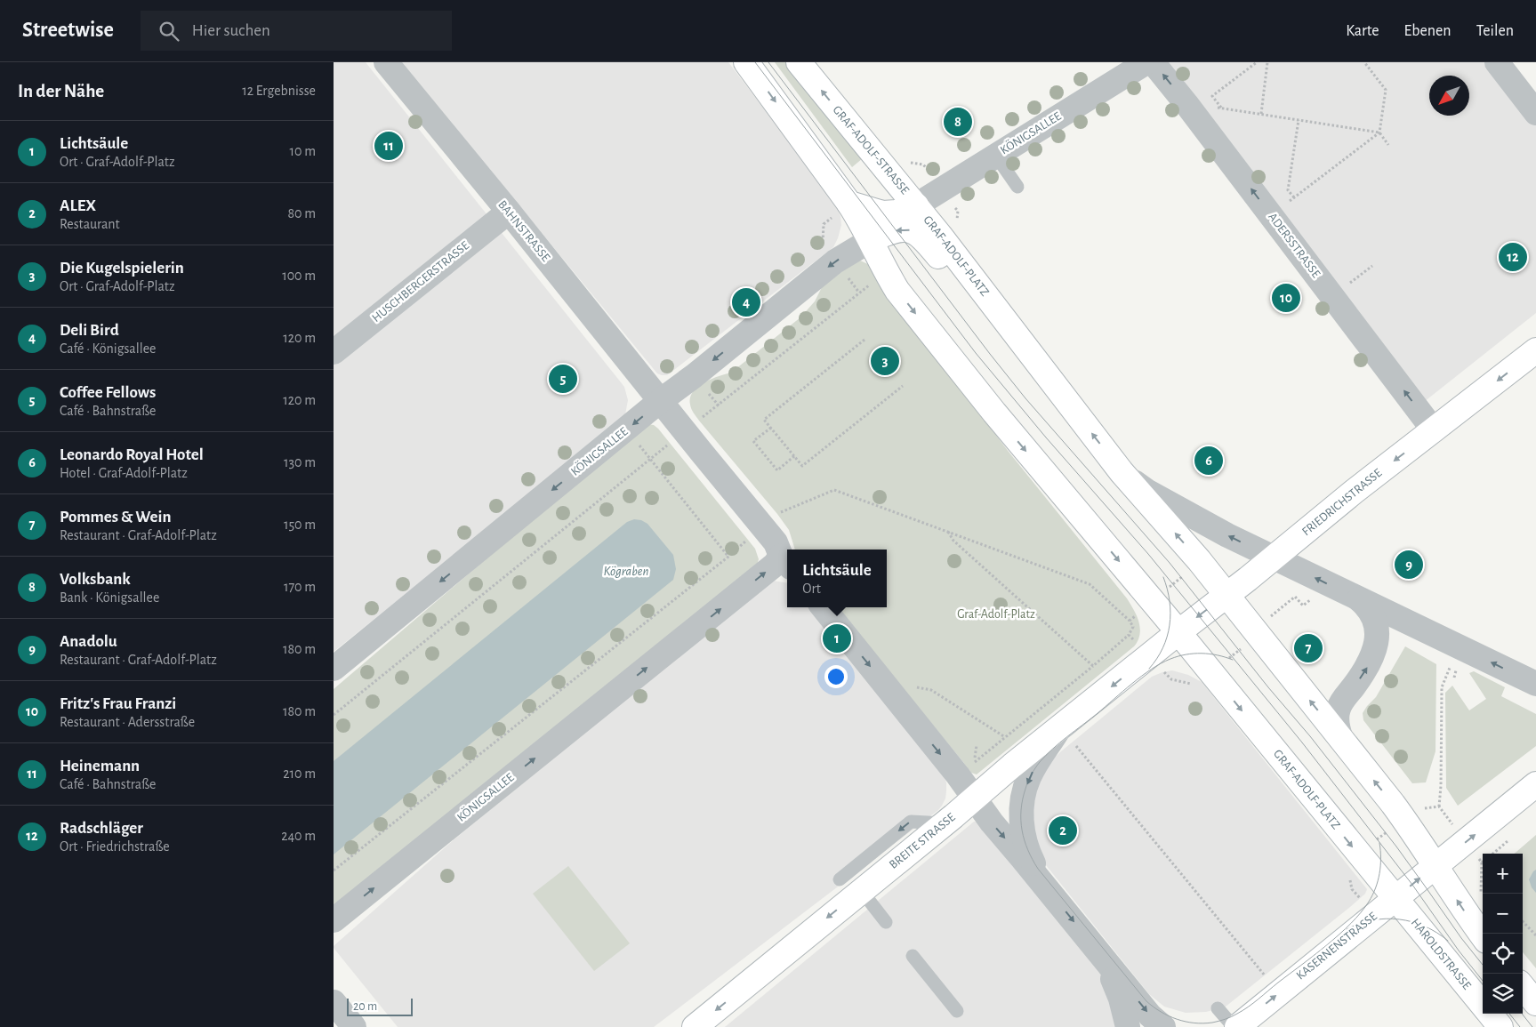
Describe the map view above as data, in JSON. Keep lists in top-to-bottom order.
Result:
{
  "streets": {
    "main road": [
      "GRAF-ADOLF-STRASSE",
      "GRAF-ADOLF-PLATZ",
      "FRIEDRICHSTRASSE",
      "BREITE STRASSE",
      "KASERNENSTRASSE",
      "HAROLDSTRASSE"
    ],
    "street": [
      "KÖNIGSALLEE",
      "BAHNSTRASSE",
      "ADERSSTRASSE",
      "HUSCHBERGERSTRASSE"
    ]
  },
  "crossings": [
    ["KÖNIGSALLEE", "GRAF-ADOLF-STRASSE"],
    ["KÖNIGSALLEE", "BAHNSTRASSE"],
    ["KÖNIGSALLEE", "GRAF-ADOLF-PLATZ"],
    ["GRAF-ADOLF-STRASSE", "GRAF-ADOLF-PLATZ"],
    ["BAHNSTRASSE", "HUSCHBERGERSTRASSE"],
    ["ADERSSTRASSE", "FRIEDRICHSTRASSE"],
    ["GRAF-ADOLF-PLATZ", "FRIEDRICHSTRASSE"],
    ["GRAF-ADOLF-PLATZ", "KASERNENSTRASSE"],
    ["GRAF-ADOLF-PLATZ", "HAROLDSTRASSE"],
    ["FRIEDRICHSTRASSE", "BREITE STRASSE"],
    ["KASERNENSTRASSE", "HAROLDSTRASSE"]
  ],
  "one_way": [
    "ADERSSTRASSE",
    "FRIEDRICHSTRASSE",
    "BREITE STRASSE",
    "KASERNENSTRASSE"
  ],
  "water": ["Kögraben"],
  "parks": ["Graf-Adolf-Platz"],
  "scale_bar": "20 m",
  "north": "bottom left",
  "page": {
    "header": "Streetwise",
    "search": "Hier suchen",
    "nav": ["Karte", "Ebenen", "Teilen"],
    "heading": ["In der Nähe", "12 Ergebnisse"],
    "pins": [
      "8",
      "11",
      "12",
      "10",
      "4",
      "3",
      "5",
      "6",
      "9",
      "1",
      "7",
      "2"
    ],
    "list": [
      {
        "mark": "1",
        "name": "Lichtsäule",
        "note": "Ort · Graf-Adolf-Platz",
        "value": "10 m"
      },
      {
        "mark": "2",
        "name": "ALEX",
        "note": "Restaurant",
        "value": "80 m"
      },
      {
        "mark": "3",
        "name": "Die Kugelspielerin",
        "note": "Ort · Graf-Adolf-Platz",
        "value": "100 m"
      },
      {
        "mark": "4",
        "name": "Deli Bird",
        "note": "Café · Königsallee",
        "value": "120 m"
      },
      {
        "mark": "5",
        "name": "Coffee Fellows",
        "note": "Café · Bahnstraße",
        "value": "120 m"
      },
      {
        "mark": "6",
        "name": "Leonardo Royal Hotel",
        "note": "Hotel · Graf-Adolf-Platz",
        "value": "130 m"
      },
      {
        "mark": "7",
        "name": "Pommes & Wein",
        "note": "Restaurant · Graf-Adolf-Platz",
        "value": "150 m"
      },
      {
        "mark": "8",
        "name": "Volksbank",
        "note": "Bank · Königsallee",
        "value": "170 m"
      },
      {
        "mark": "9",
        "name": "Anadolu",
        "note": "Restaurant · Graf-Adolf-Platz",
        "value": "180 m"
      },
      {
        "mark": "10",
        "name": "Fritz's Frau Franzi",
        "note": "Restaurant · Adersstraße",
        "value": "180 m"
      },
      {
        "mark": "11",
        "name": "Heinemann",
        "note": "Café · Bahnstraße",
        "value": "210 m"
      },
      {
        "mark": "12",
        "name": "Radschläger",
        "note": "Ort · Friedrichstraße",
        "value": "240 m"
      }
    ],
    "popup": ["Lichtsäule", "Ort"],
    "map_buttons": ["+", "−"],
    "scale": "20 m"
  }
}
